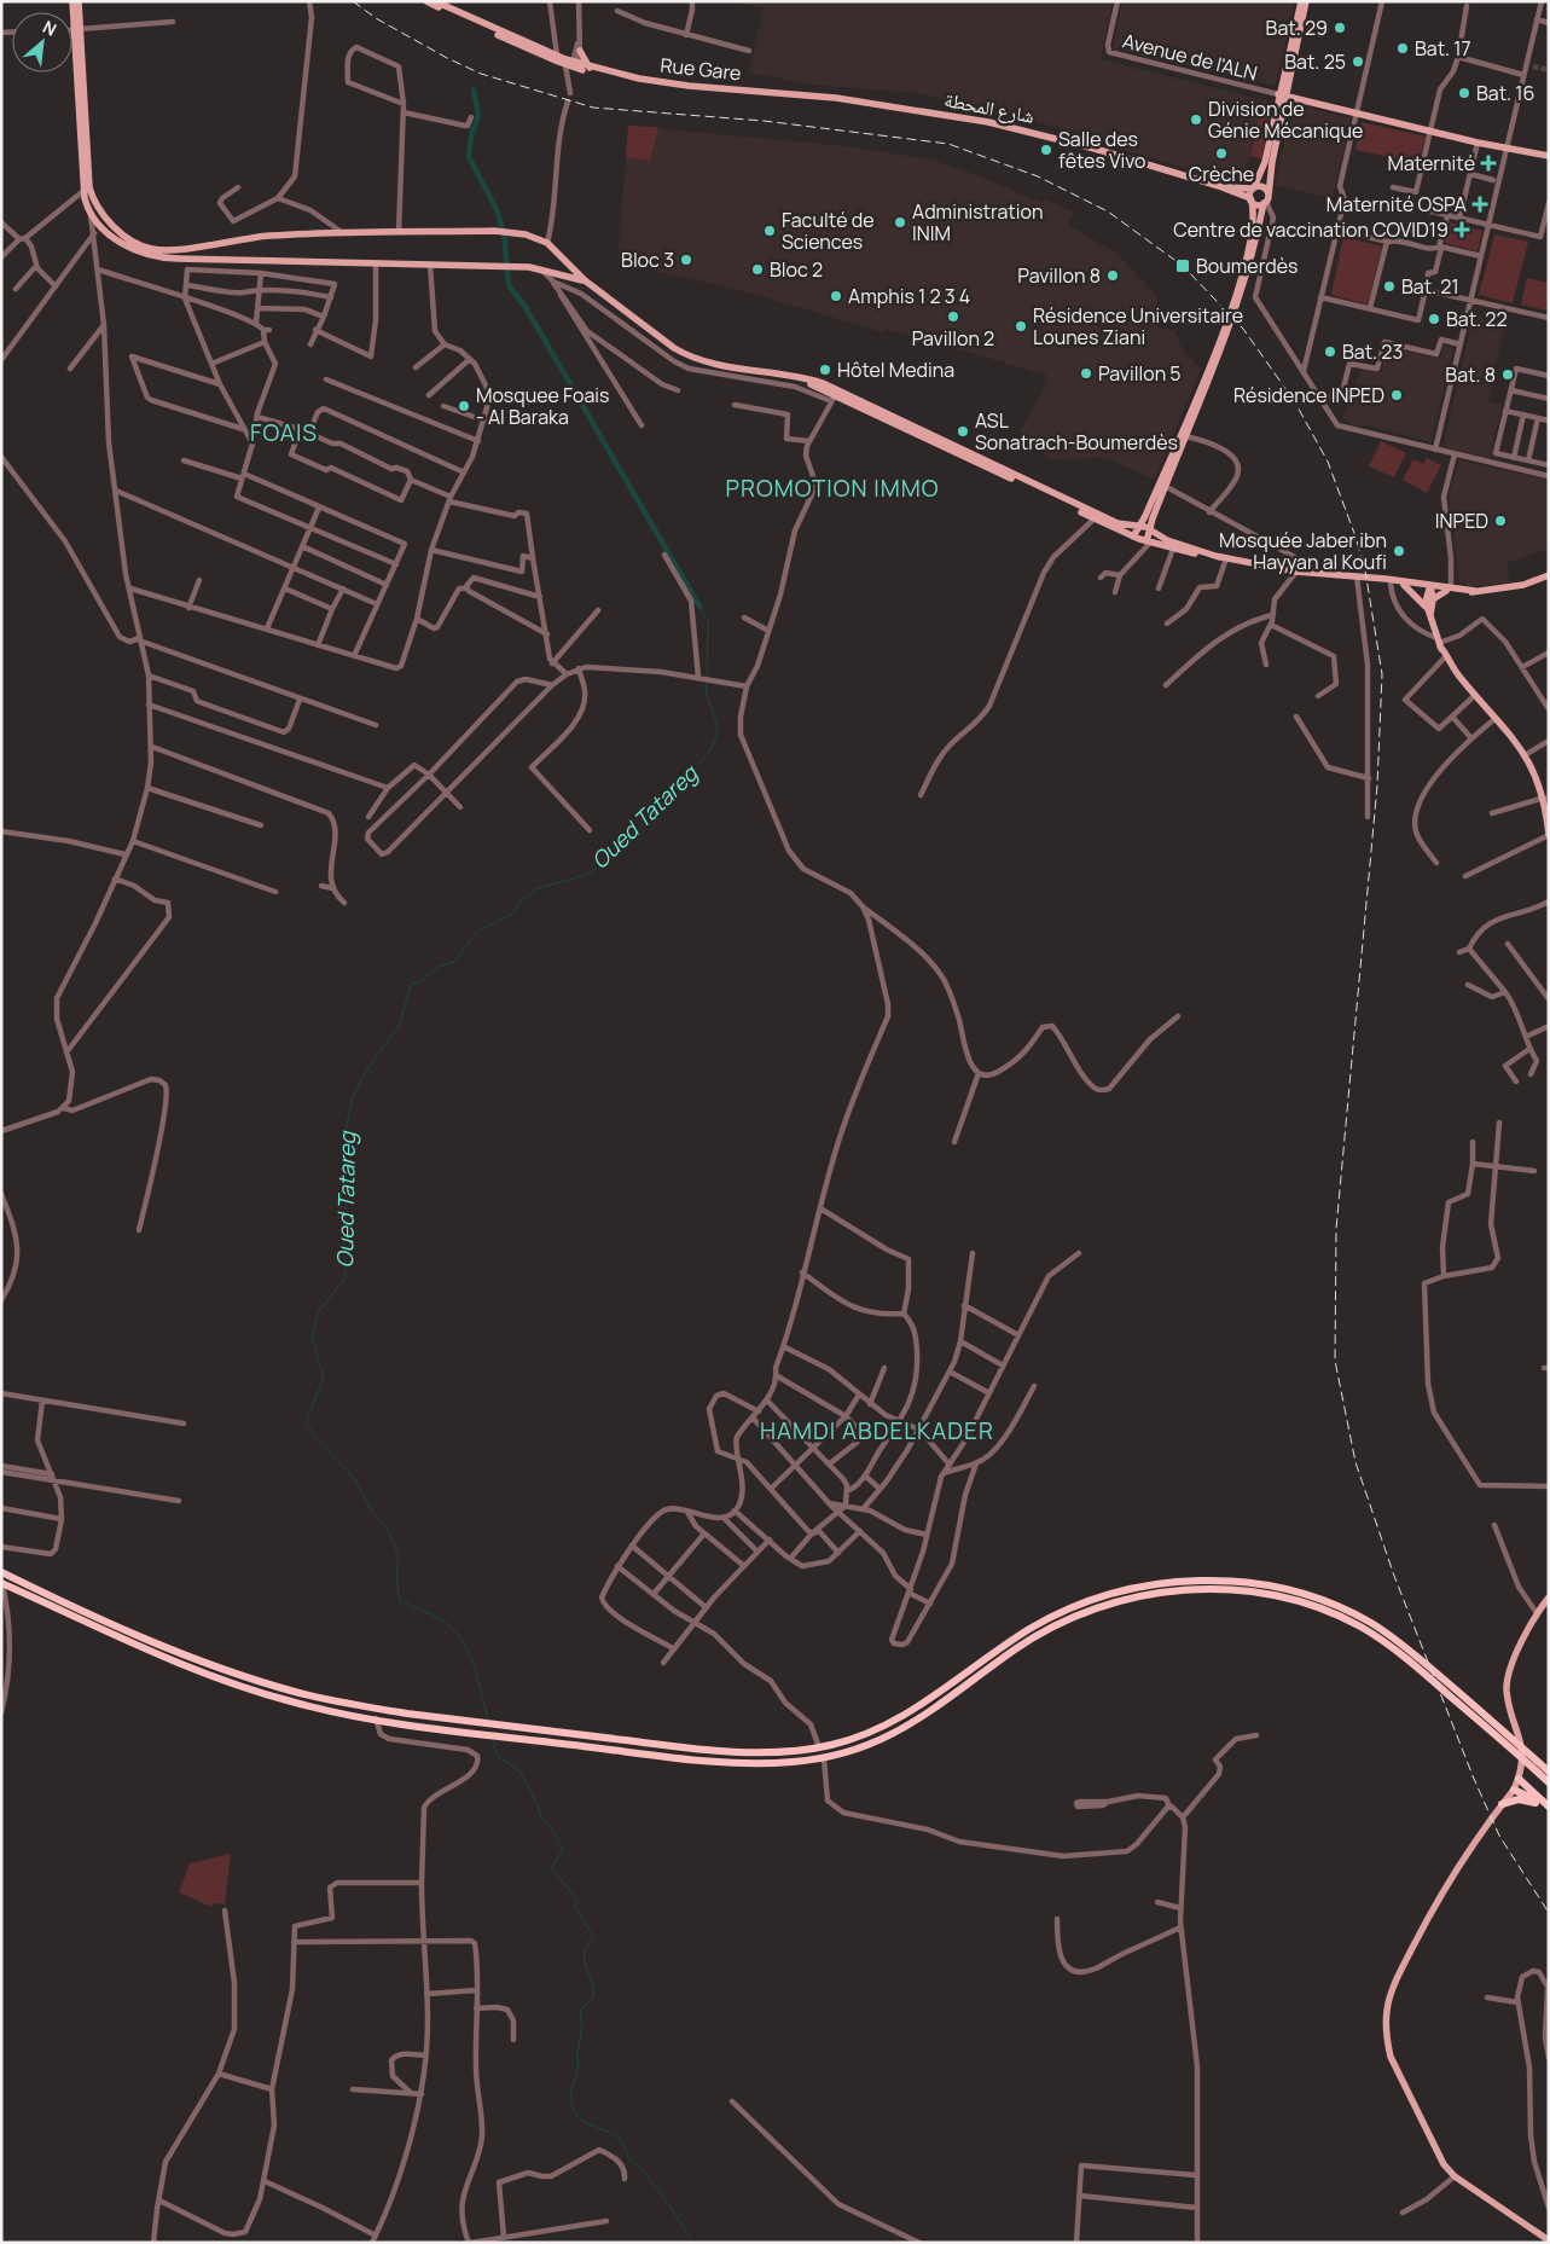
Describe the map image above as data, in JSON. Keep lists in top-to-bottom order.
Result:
{
  "streets": {
    "main road": ["Rue Gare", "شارع المحطة"],
    "street": ["Avenue de l'ALN"]
  },
  "crossings": [
    ["Rue Gare", "شارع المحطة"]
  ],
  "districts": ["FOAIS", "PROMOTION IMMO", "HAMDI ABDELKADER"],
  "water": ["Oued Tatareg"],
  "places": {
    "other": [
      "Bat. 29",
      "Bat. 17",
      "Bat. 25",
      "Bat. 16",
      "Division de Génie Mécanique",
      "Salle des fêtes Vivo",
      "Crèche",
      "Administration INIM",
      "Faculté de Sciences",
      "Bloc 3",
      "Bloc 2",
      "Pavillon 8",
      "Bat. 21",
      "Amphis 1 2 3 4",
      "Pavillon 2",
      "Bat. 22",
      "Résidence Universitaire Lounes Ziani",
      "Bat. 23",
      "Hôtel Medina",
      "Pavillon 5",
      "Bat. 8",
      "Résidence INPED",
      "Mosquee Foais - Al Baraka",
      "ASL Sonatrach-Boumerdès",
      "INPED",
      "Mosquée Jaber ibn Hayyan al Koufi"
    ],
    "health": ["Maternité", "Maternité OSPA", "Centre de vaccination COVID19"],
    "transit": ["Boumerdès"]
  },
  "north": "top right"
}
